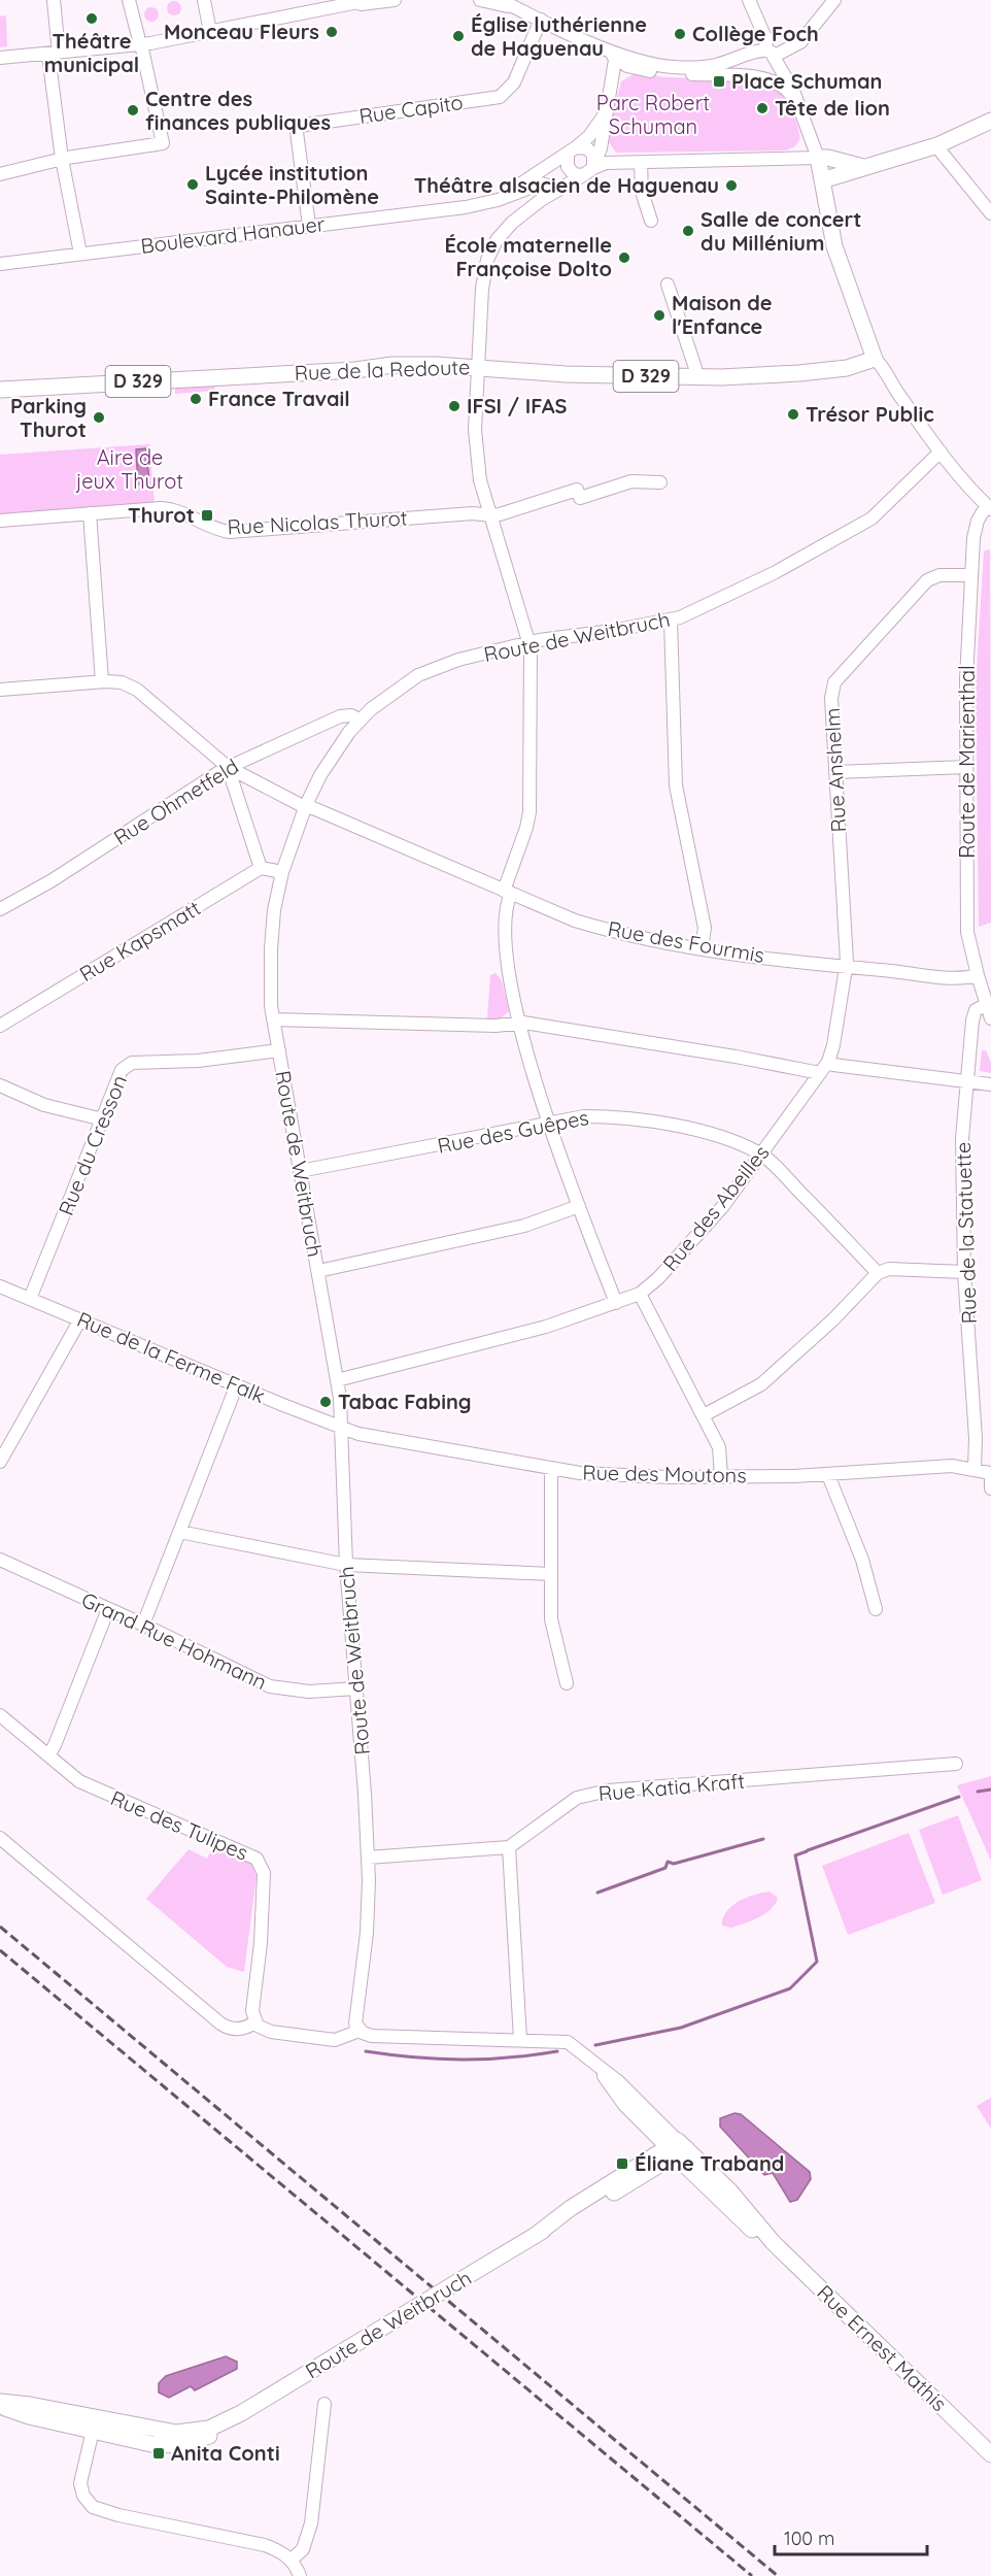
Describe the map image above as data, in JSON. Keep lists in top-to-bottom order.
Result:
{
  "streets": {
    "main road": [
      "Rue de la Redoute",
      "D 329",
      "Route de Weitbruch",
      "Rue Ernest Mathis"
    ],
    "street": [
      "Rue Capito",
      "Boulevard Hanauer",
      "Rue Nicolas Thurot",
      "Route de Marienthal",
      "Rue Anshelm",
      "Rue Ohmetfeld",
      "Rue Kapsmatt",
      "Rue des Fourmis",
      "Rue des Guêpes",
      "Rue du Cresson",
      "Rue des Abeilles",
      "Rue de la Statuette",
      "Rue de la Ferme Falk",
      "Rue des Moutons",
      "Grand Rue Hohmann",
      "Rue Katia Kraft",
      "Rue des Tulipes"
    ]
  },
  "crossings": [
    ["Rue Capito", "Boulevard Hanauer"],
    ["Route de Weitbruch", "Rue Ohmetfeld"],
    ["Route de Weitbruch", "Rue des Fourmis"],
    ["Route de Weitbruch", "Rue des Guêpes"],
    ["Route de Weitbruch", "Rue du Cresson"],
    ["Route de Weitbruch", "Rue des Abeilles"],
    ["Route de Weitbruch", "Rue de la Ferme Falk"],
    ["Route de Weitbruch", "Rue des Moutons"],
    ["Route de Weitbruch", "Grand Rue Hohmann"],
    ["Route de Weitbruch", "Rue Ernest Mathis"],
    ["Route de Marienthal", "Rue Anshelm"],
    ["Route de Marienthal", "Rue des Fourmis"],
    ["Route de Marienthal", "Rue de la Statuette"],
    ["Rue Anshelm", "Rue des Fourmis"],
    ["Rue Anshelm", "Rue des Abeilles"],
    ["Rue Ohmetfeld", "Rue des Fourmis"],
    ["Rue des Fourmis", "Rue des Abeilles"],
    ["Rue des Guêpes", "Rue des Abeilles"],
    ["Rue du Cresson", "Rue de la Ferme Falk"],
    ["Rue de la Statuette", "Rue des Moutons"],
    ["Rue de la Ferme Falk", "Rue des Moutons"]
  ],
  "parks": ["Parc Robert Schuman", "Aire de jeux Thurot"],
  "places": {
    "other": [
      "Théâtre municipal",
      "Monceau Fleurs",
      "Collège Foch",
      "Église luthérienne de Haguenau",
      "Tête de lion",
      "Centre des finances publiques",
      "Lycée institution Sainte-Philomène",
      "Théâtre alsacien de Haguenau",
      "Salle de concert du Millénium",
      "École maternelle Françoise Dolto",
      "Maison de l'Enfance",
      "France Travail",
      "IFSI / IFAS",
      "Trésor Public",
      "Parking Thurot",
      "Tabac Fabing"
    ],
    "transit": [
      "Place Schuman",
      "Thurot",
      "Éliane Traband",
      "Anita Conti"
    ]
  },
  "scale_bar": "100 m"
}
